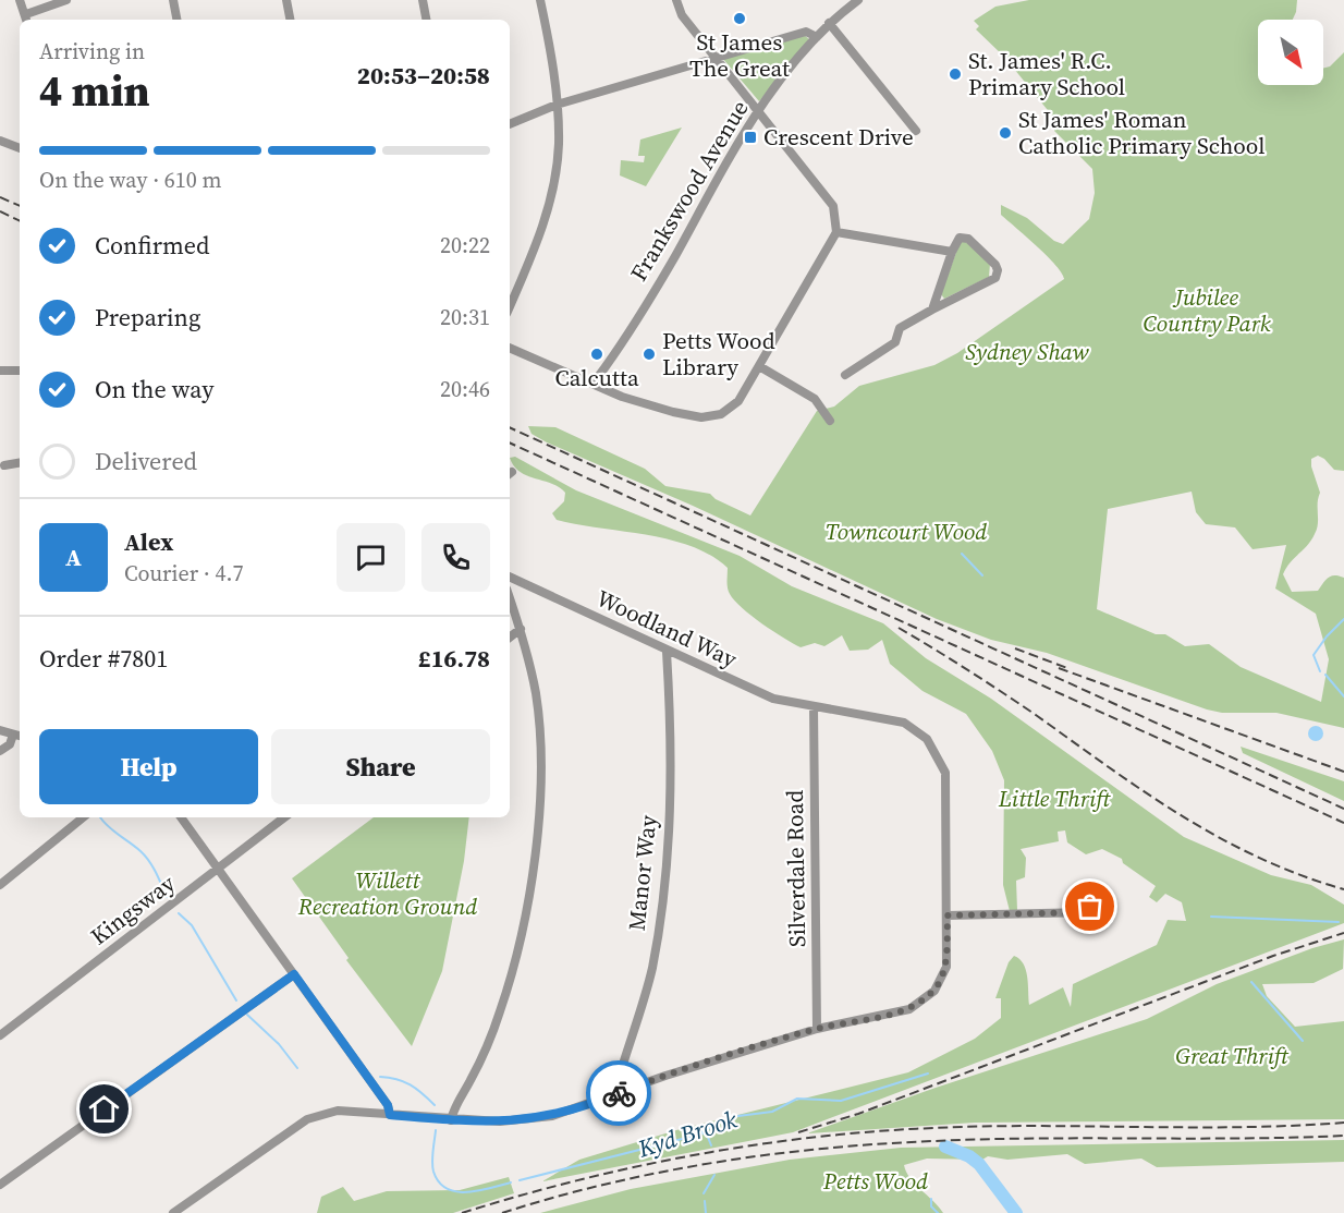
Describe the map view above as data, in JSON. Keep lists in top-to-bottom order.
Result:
{
  "streets": {
    "street": [
      "Frankswood Avenue",
      "Woodland Way",
      "Silverdale Road",
      "Manor Way",
      "Kingsway"
    ]
  },
  "crossings": [
    ["Woodland Way", "Silverdale Road"],
    ["Woodland Way", "Manor Way"]
  ],
  "water": ["Kyd Brook"],
  "parks": [
    "Jubilee Country Park",
    "Sydney Shaw",
    "Towncourt Wood",
    "Little Thrift",
    "Willett Recreation Ground",
    "Great Thrift",
    "Petts Wood"
  ],
  "places": {
    "other": [
      "St James The Great",
      "St. James' R.C. Primary School",
      "St James' Roman Catholic Primary School",
      "Calcutta",
      "Petts Wood Library"
    ],
    "transit": ["Crescent Drive"]
  },
  "north": "bottom right",
  "page": {
    "heading": ["4 min", "Arriving in", "20:53–20:58"],
    "panel": [
      "Alex",
      "Courier · 4.7",
      "Order #7801",
      "£16.78"
    ],
    "bar": "On the way · 610 m",
    "list": [
      ["Confirmed", "20:22"],
      ["Preparing", "20:31"],
      ["On the way", "20:46"],
      "Delivered"
    ],
    "round": "A",
    "buttons": ["Help", "Share"]
  }
}
